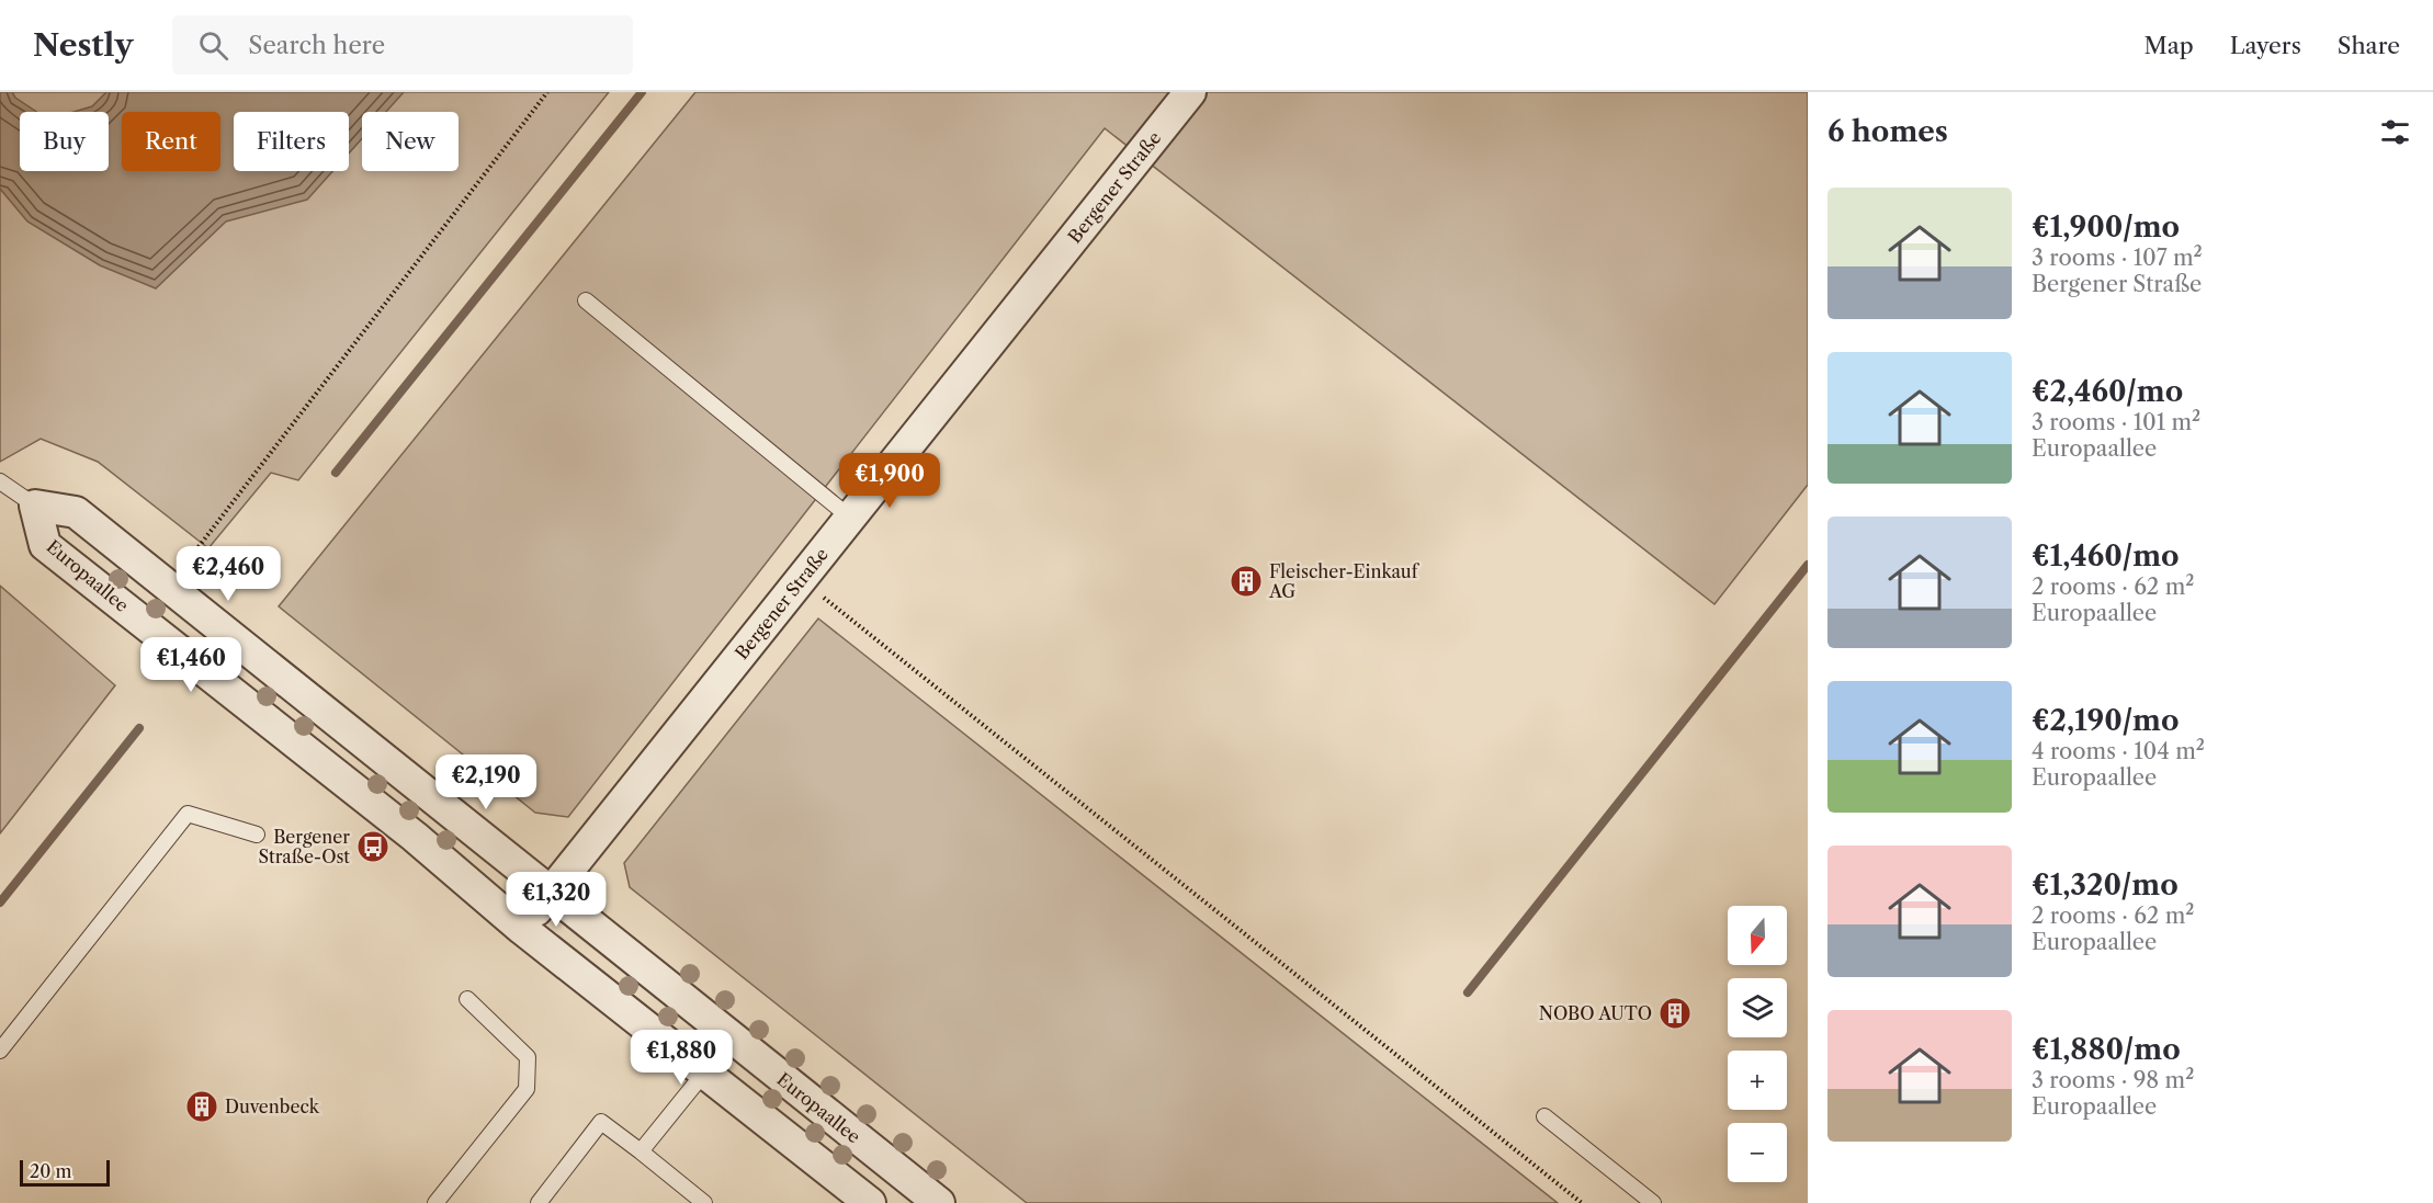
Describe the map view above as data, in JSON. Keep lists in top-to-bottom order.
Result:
{
  "streets": {
    "street": ["Bergener Straße", "Europaallee"]
  },
  "crossings": [
    ["Bergener Straße", "Europaallee"]
  ],
  "places": {
    "building": ["Fleischer-Einkauf AG", "NOBO AUTO", "Duvenbeck"],
    "bus stop": ["Bergener Straße-Ost"]
  },
  "scale_bar": "20 m",
  "north": "bottom",
  "page": {
    "header": "Nestly",
    "search": "Search here",
    "nav": ["Map", "Layers", "Share"],
    "heading": "6 homes",
    "chip": [
      "Buy",
      "Rent",
      "Filters",
      "New"
    ],
    "list": [
      {
        "name": "€1,900/mo",
        "note": "3 rooms · 107 m² · Bergener Straße"
      },
      {
        "name": "€2,460/mo",
        "note": "3 rooms · 101 m² · Europaallee"
      },
      {
        "name": "€1,460/mo",
        "note": "2 rooms · 62 m² · Europaallee"
      },
      {
        "name": "€2,190/mo",
        "note": "4 rooms · 104 m² · Europaallee"
      },
      {
        "name": "€1,320/mo",
        "note": "2 rooms · 62 m² · Europaallee"
      },
      {
        "name": "€1,880/mo",
        "note": "3 rooms · 98 m² · Europaallee"
      }
    ],
    "price": [
      "€1,900",
      "€2,460",
      "€1,460",
      "€2,190",
      "€1,320",
      "€1,880"
    ],
    "map_buttons": ["+", "−"],
    "scale": "20 m"
  }
}
